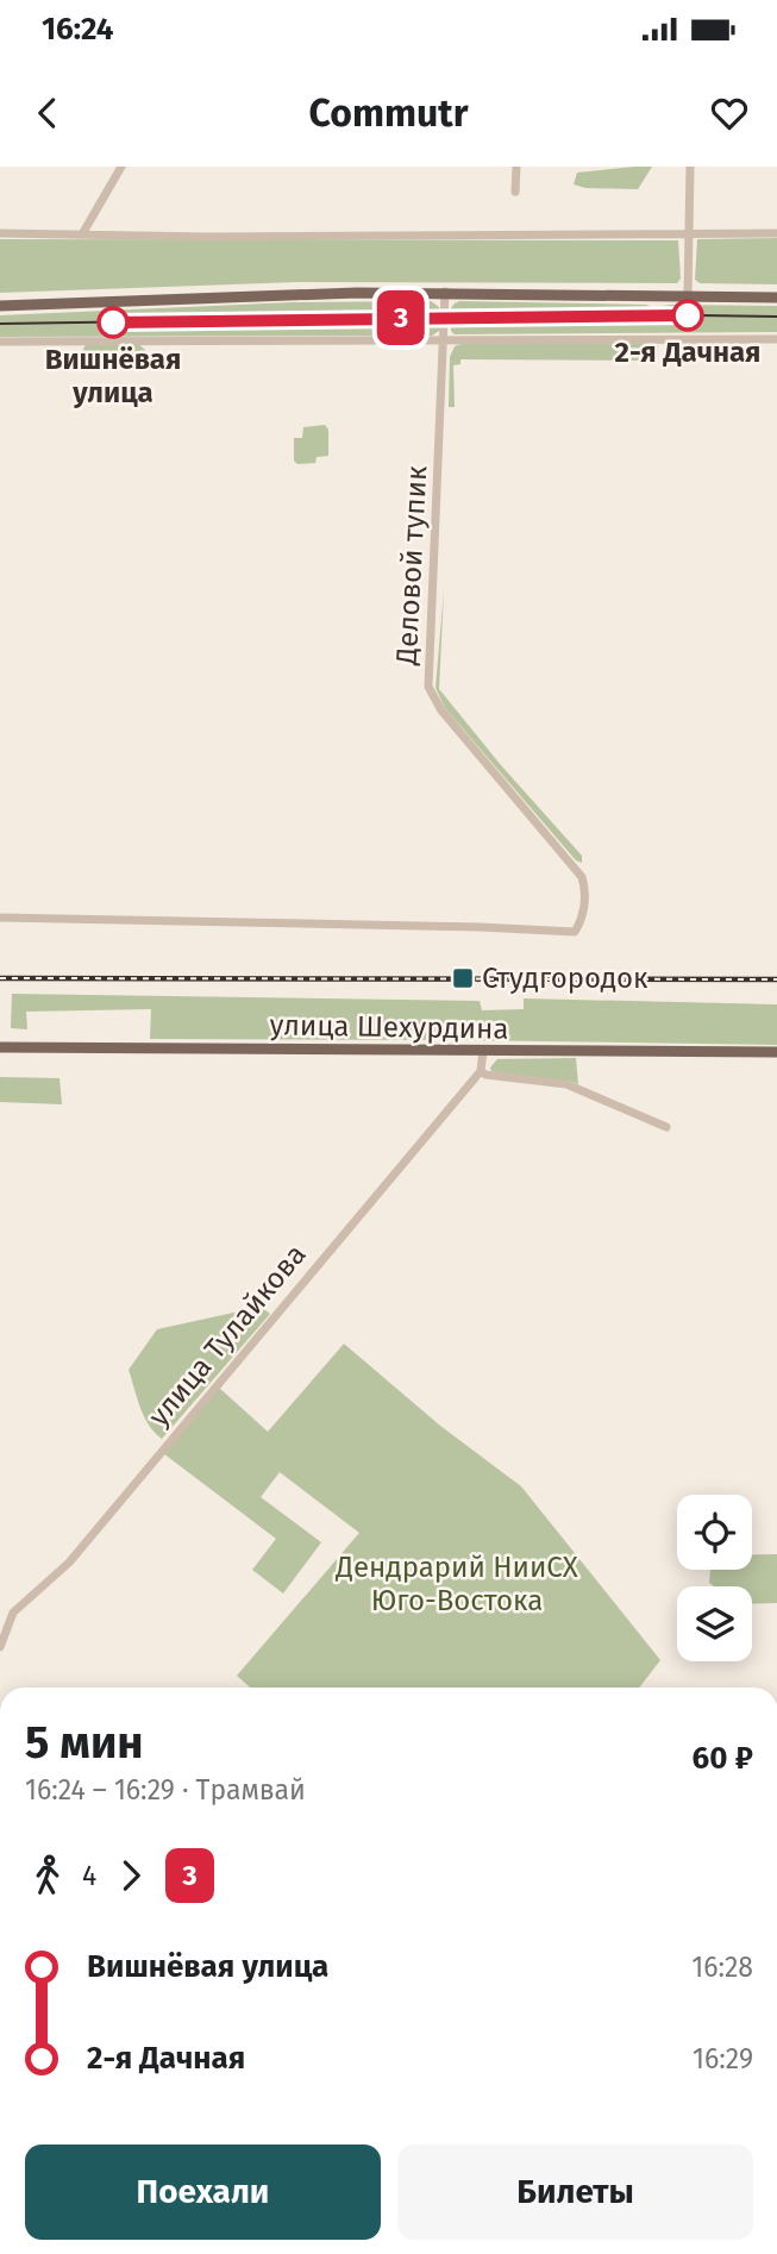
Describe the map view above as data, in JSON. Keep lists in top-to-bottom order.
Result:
{
  "streets": {
    "main road": ["улица Шехурдина"],
    "street": ["Деловой тупик", "улица Тулайкова"]
  },
  "parks": ["Дендрарий НииСХ Юго-Востока"],
  "places": {
    "other": ["2-я Дачная", "Вишнёвая улица"],
    "transit": ["Студгородок"]
  },
  "lines": ["tram line 3"],
  "page": {
    "status": "16:24",
    "header": "Commutr",
    "on_map": "3",
    "heading": ["5 мин", "16:24 – 16:29 · Трамвай", "60 ₽"],
    "legs": ["4", "3"],
    "list": [
      {
        "name": "Вишнёвая улица",
        "value": "16:28"
      },
      {
        "name": "2-я Дачная",
        "value": "16:29"
      }
    ],
    "buttons": ["Поехали", "Билеты"]
  }
}
